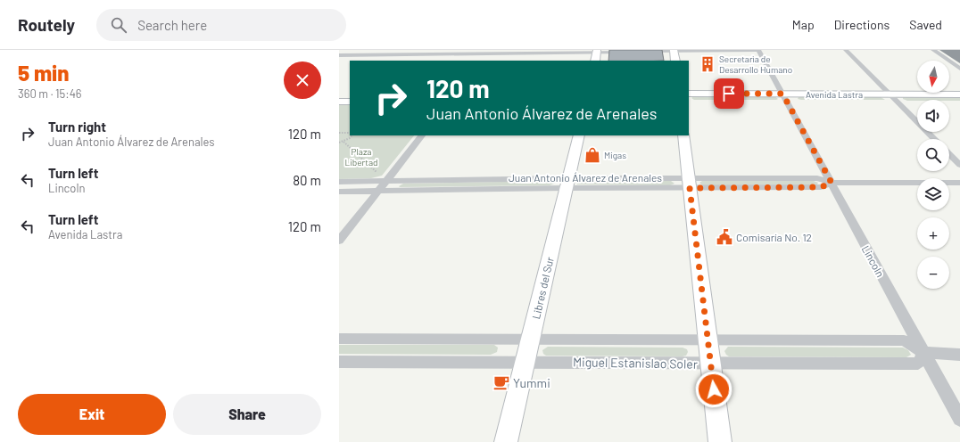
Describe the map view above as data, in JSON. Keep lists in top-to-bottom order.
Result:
{
  "streets": {
    "main road": ["Avenida Lastra", "Libres del Sur"],
    "street": ["Juan Antonio Álvarez de Arenales", "Lincoln", "Miguel Estanislao Soler"]
  },
  "crossings": [
    ["Avenida Lastra", "Lincoln"],
    ["Juan Antonio Álvarez de Arenales", "Lincoln"],
    ["Juan Antonio Álvarez de Arenales", "Libres del Sur"],
    ["Lincoln", "Miguel Estanislao Soler"],
    ["Libres del Sur", "Miguel Estanislao Soler"]
  ],
  "parks": ["Plaza Libertad"],
  "places": {
    "building": ["Secretarìa de Desarrollo Humano"],
    "shop": ["Migas"],
    "public building": ["Comisaría No. 12"],
    "cafe": ["Yummi"]
  },
  "north": "bottom",
  "page": {
    "header": "Routely",
    "search": "Search here",
    "nav": ["Map", "Directions", "Saved"],
    "heading": ["5 min", "360 m · 15:46"],
    "map_buttons": ["+", "−"],
    "turn": ["120 m", "Juan Antonio Álvarez de Arenales"],
    "list": [
      {
        "name": "Turn right",
        "note": "Juan Antonio Álvarez de Arenales",
        "value": "120 m"
      },
      {
        "name": "Turn left",
        "note": "Lincoln",
        "value": "80 m"
      },
      {
        "name": "Turn left",
        "note": "Avenida Lastra",
        "value": "120 m"
      }
    ],
    "buttons": ["Exit", "Share"]
  }
}
